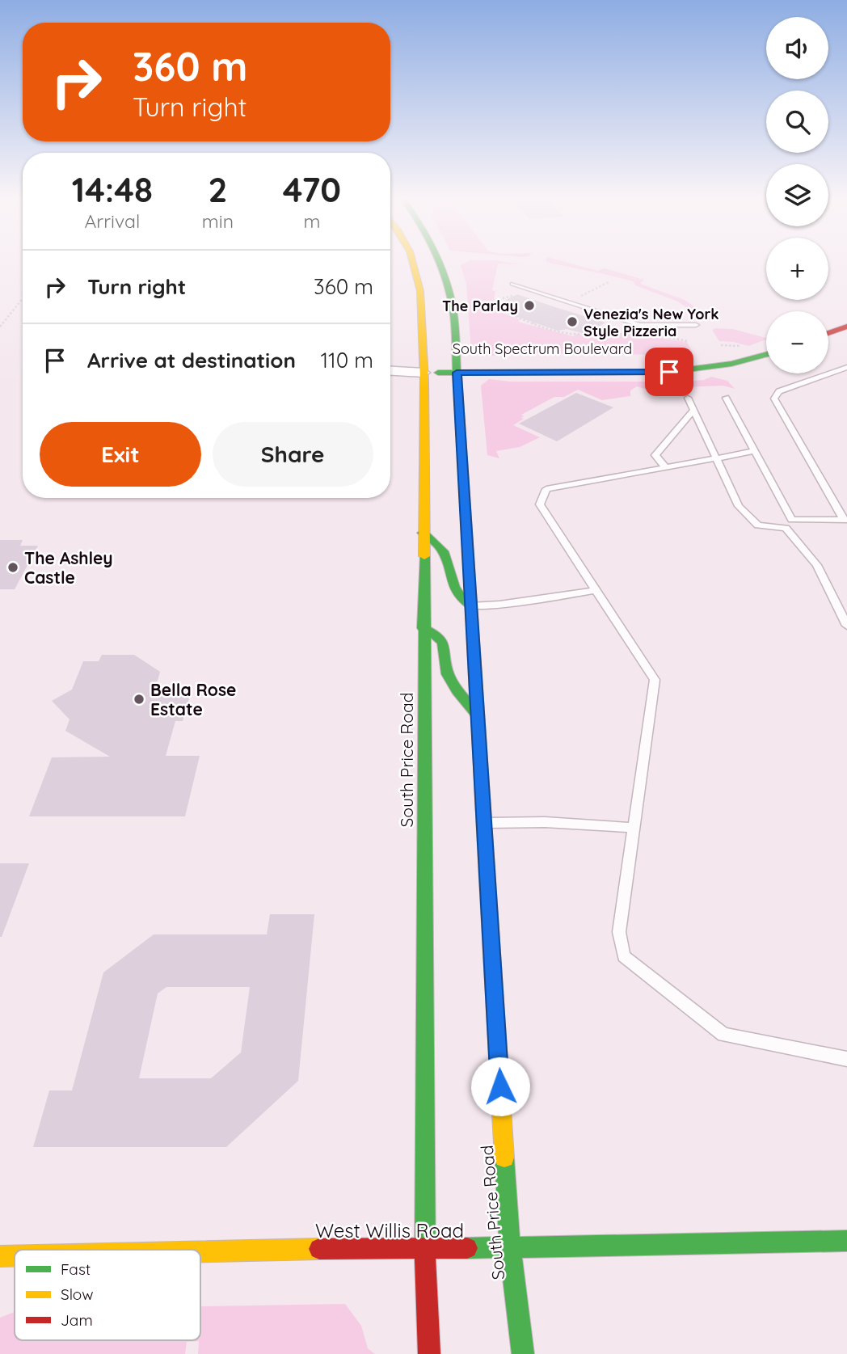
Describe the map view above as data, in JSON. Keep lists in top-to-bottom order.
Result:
{
  "streets": {
    "main road": ["South Spectrum Boulevard", "South Price Road", "West Willis Road"]
  },
  "crossings": [
    ["South Spectrum Boulevard", "South Price Road"],
    ["South Price Road", "West Willis Road"]
  ],
  "places": [
    "The Parlay",
    "Venezia's New York Style Pizzeria",
    "The Ashley Castle",
    "Bella Rose Estate"
  ],
  "legend": ["Fast", "Slow", "Jam"],
  "page": {
    "map_buttons": ["+", "−"],
    "turn": ["360 m", "Turn right"],
    "eta": [
      "14:48",
      "Arrival",
      "2",
      "min",
      "470",
      "m"
    ],
    "list": [
      {
        "name": "Turn right",
        "value": "360 m"
      },
      {
        "name": "Arrive at destination",
        "value": "110 m"
      }
    ],
    "buttons": ["Exit", "Share"]
  }
}
